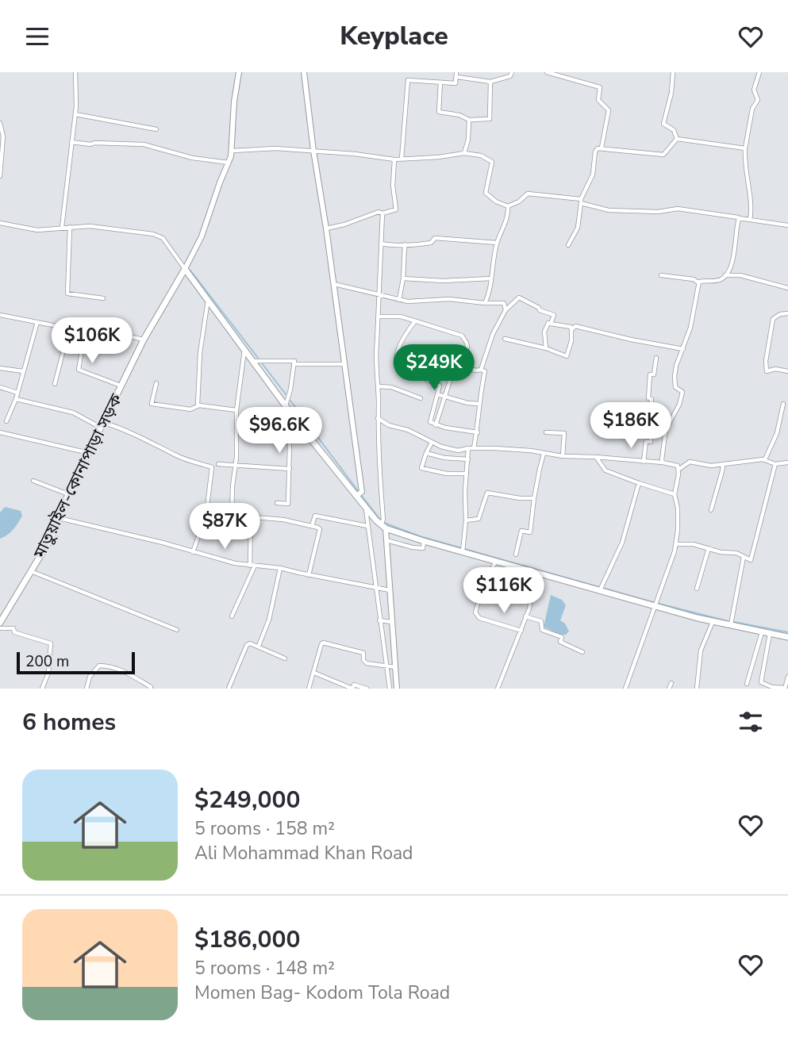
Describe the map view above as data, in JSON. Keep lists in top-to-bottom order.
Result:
{
  "streets": {
    "main road": ["মাতুয়াইল-কোনাপাড়া সড়ক"]
  },
  "scale_bar": "200 m",
  "page": {
    "header": "Keyplace",
    "price": [
      "$106K",
      "$249K",
      "$186K",
      "$96.6K",
      "$87K",
      "$116K"
    ],
    "scale": "200 m",
    "heading": "6 homes",
    "list": [
      {
        "name": "$249,000",
        "note": "5 rooms · 158 m² · Ali Mohammad Khan Road"
      },
      {
        "name": "$186,000",
        "note": "5 rooms · 148 m² · Momen Bag- Kodom Tola Road"
      }
    ]
  }
}
